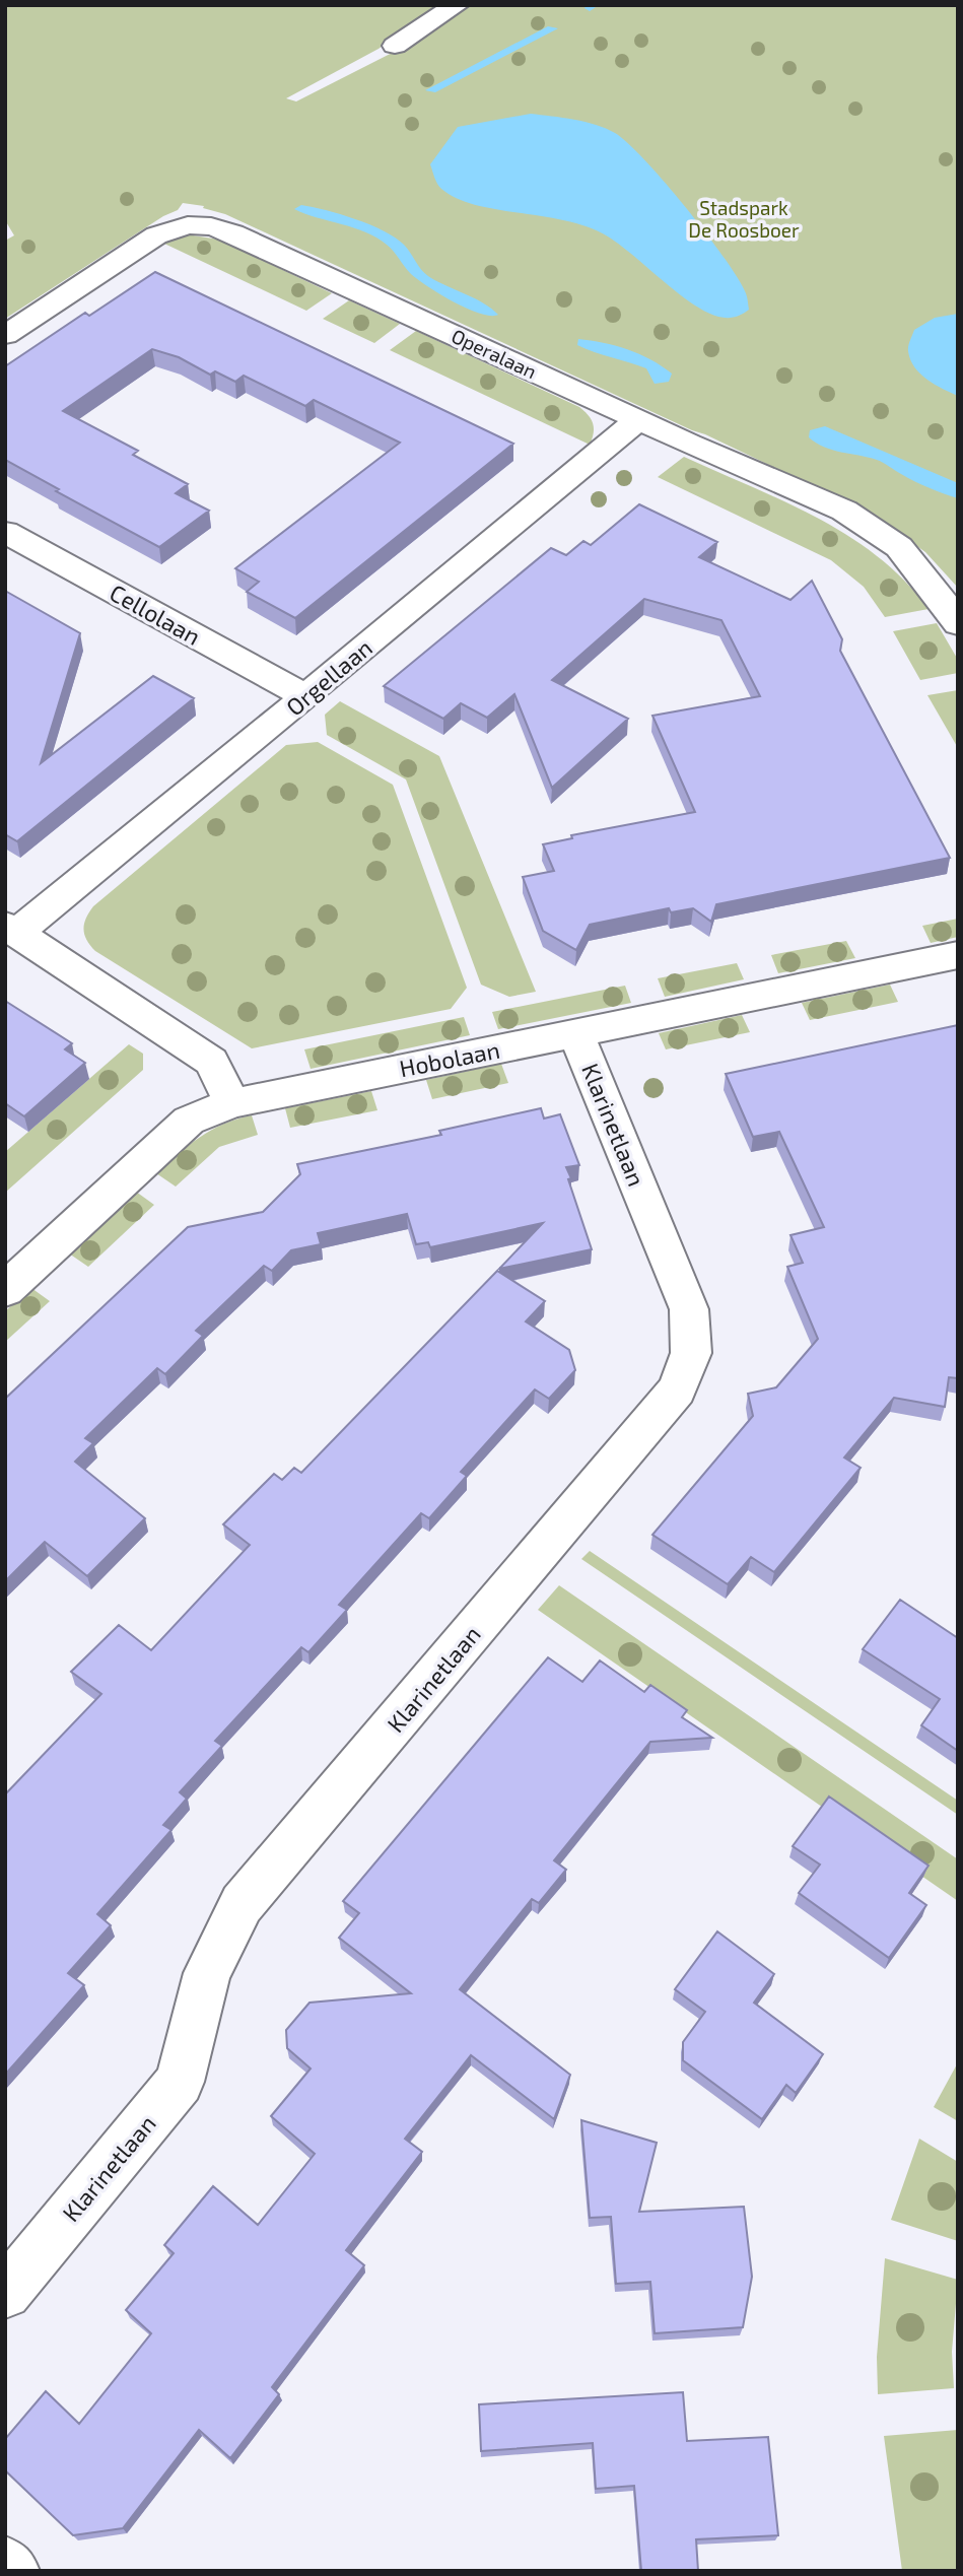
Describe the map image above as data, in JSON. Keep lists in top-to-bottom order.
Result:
{
  "streets": {
    "street": [
      "Operalaan",
      "Cellolaan",
      "Orgellaan",
      "Hobolaan",
      "Klarinetlaan"
    ]
  },
  "crossings": [
    ["Operalaan", "Orgellaan"],
    ["Cellolaan", "Orgellaan"],
    ["Orgellaan", "Hobolaan"],
    ["Hobolaan", "Klarinetlaan"]
  ],
  "parks": ["Stadspark De Roosboer"]
}
